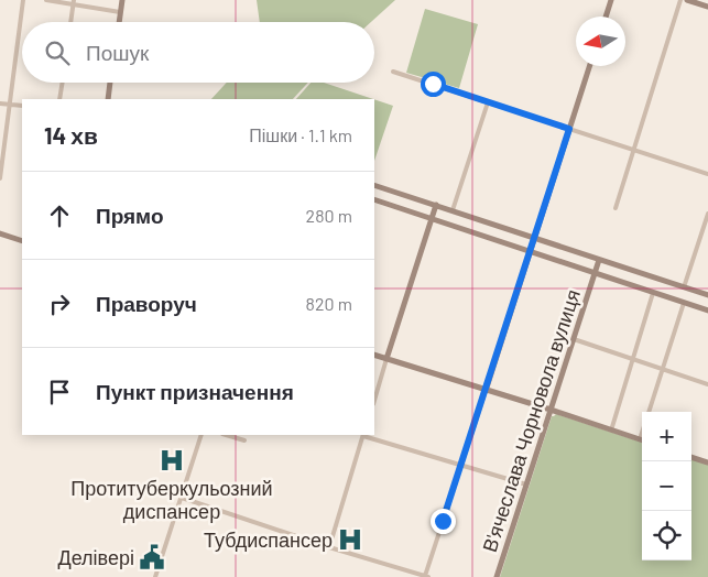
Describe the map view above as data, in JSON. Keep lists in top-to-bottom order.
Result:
{
  "streets": {
    "street": ["В'ячеслава Чорновола вулиця"]
  },
  "places": {
    "hospital": ["Протитуберкульозний диспансер", "Тубдиспансер"],
    "public building": ["Делівері"]
  },
  "north": "left",
  "page": {
    "search": "Пошук",
    "heading": ["14 хв", "Пішки · 1.1 km"],
    "list": [
      ["Прямо", "280 m"],
      ["Праворуч", "820 m"],
      "Пункт призначення"
    ],
    "map_buttons": ["+", "−"]
  }
}
